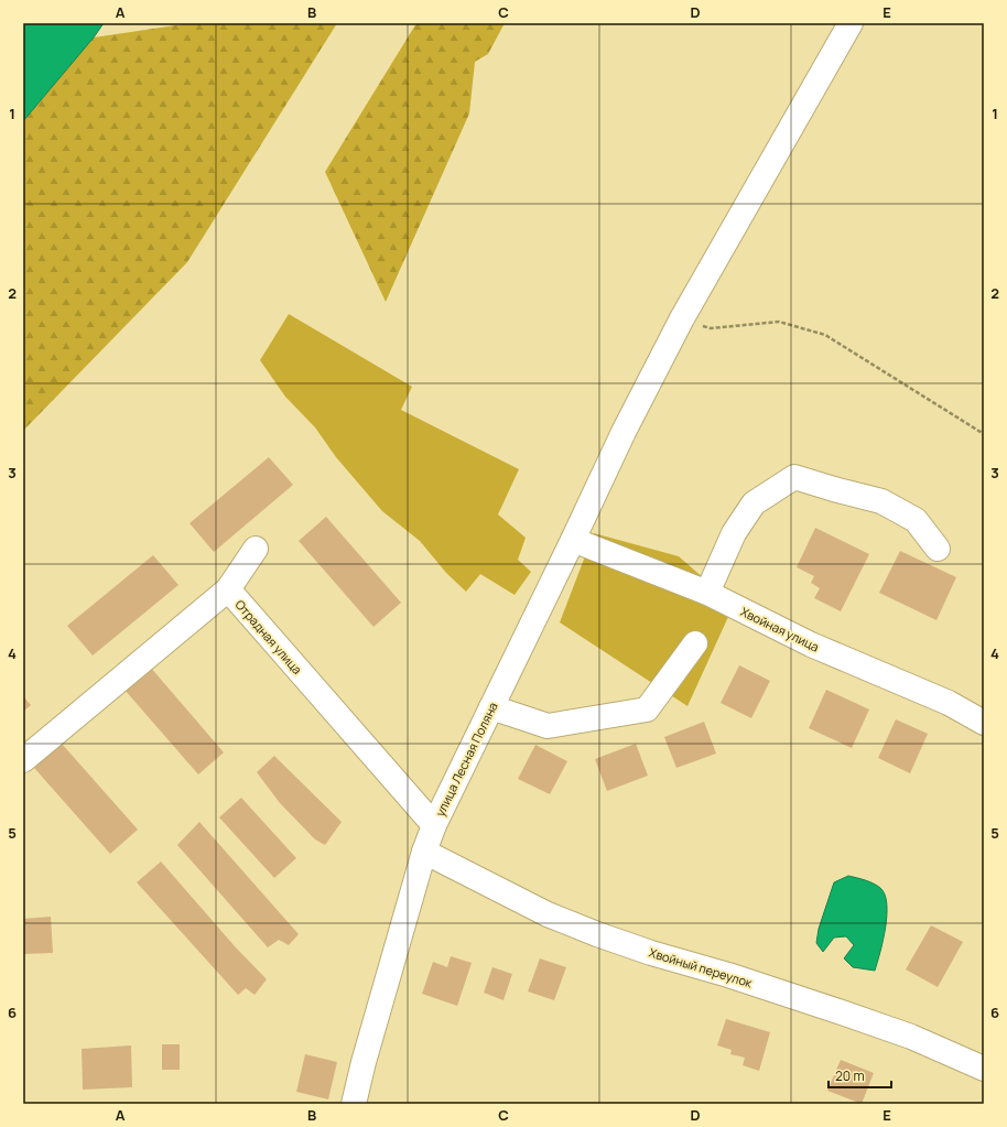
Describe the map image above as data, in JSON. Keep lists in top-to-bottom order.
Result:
{
  "streets": {
    "street": [
      "Хвойная улица",
      "Отрадная улица",
      "улица Лесная Поляна",
      "Хвойный переулок"
    ]
  },
  "crossings": [
    ["Хвойная улица", "улица Лесная Поляна"],
    ["Отрадная улица", "улица Лесная Поляна"],
    ["улица Лесная Поляна", "Хвойный переулок"]
  ],
  "scale_bar": "20 m",
  "grid": {
    "columns": [
      "A",
      "B",
      "C",
      "D",
      "E"
    ],
    "rows": [
      "1",
      "2",
      "3",
      "4",
      "5",
      "6"
    ]
  }
}
